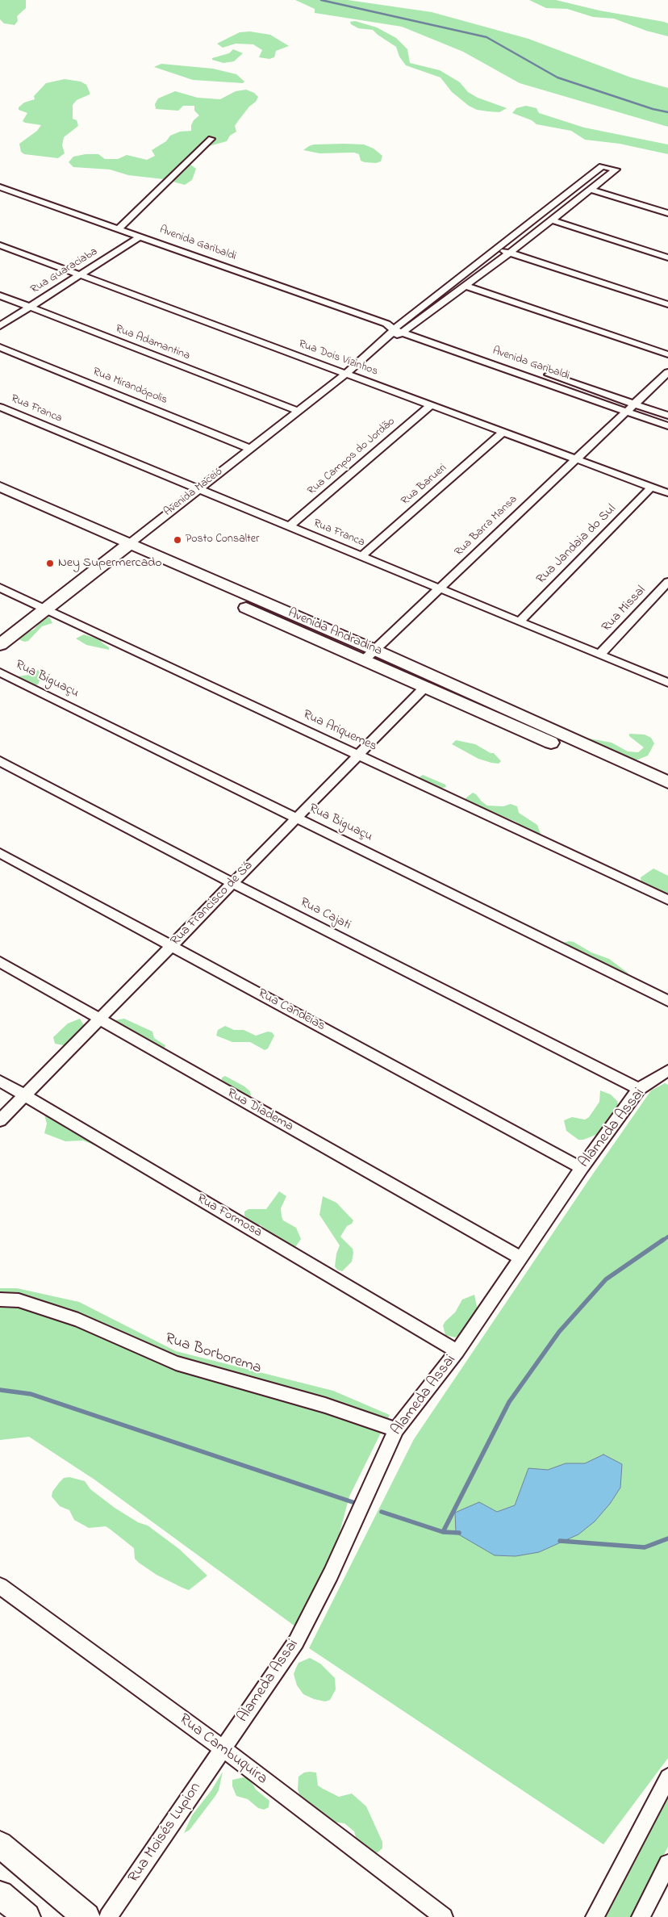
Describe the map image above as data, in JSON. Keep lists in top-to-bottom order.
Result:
{
  "streets": {
    "main road": ["Avenida Maceió", "Avenida Andradina"],
    "street": [
      "Avenida Garibaldi",
      "Rua Guaraciaba",
      "Rua Adamantina",
      "Rua Dois Vizinhos",
      "Rua Mirandópolis",
      "Rua Franca",
      "Rua Campos do Jordão",
      "Rua Barueri",
      "Rua Barra Mansa",
      "Rua Jandaia do Sul",
      "Rua Missal",
      "Rua Biguaçu",
      "Rua Ariquemes",
      "Rua Francisco de Sá",
      "Rua Cajati",
      "Rua Candeias",
      "Rua Diadema",
      "Alameda Assai",
      "Rua Formosa",
      "Rua Borborema",
      "Rua Cambuquira",
      "Rua Moisés Lupion"
    ]
  },
  "crossings": [
    ["Avenida Garibaldi", "Rua Guaraciaba"],
    ["Avenida Garibaldi", "Avenida Maceió"],
    ["Avenida Garibaldi", "Rua Barra Mansa"],
    ["Rua Guaraciaba", "Rua Adamantina"],
    ["Rua Guaraciaba", "Rua Dois Vizinhos"],
    ["Rua Adamantina", "Avenida Maceió"],
    ["Rua Dois Vizinhos", "Rua Campos do Jordão"],
    ["Rua Dois Vizinhos", "Rua Barueri"],
    ["Rua Dois Vizinhos", "Avenida Maceió"],
    ["Rua Dois Vizinhos", "Rua Barra Mansa"],
    ["Rua Dois Vizinhos", "Rua Jandaia do Sul"],
    ["Rua Mirandópolis", "Avenida Maceió"],
    ["Rua Franca", "Rua Campos do Jordão"],
    ["Rua Franca", "Rua Barueri"],
    ["Rua Franca", "Avenida Maceió"],
    ["Rua Franca", "Rua Barra Mansa"],
    ["Rua Franca", "Rua Jandaia do Sul"],
    ["Rua Franca", "Rua Missal"],
    ["Avenida Maceió", "Avenida Andradina"],
    ["Avenida Maceió", "Rua Ariquemes"],
    ["Rua Barra Mansa", "Avenida Andradina"],
    ["Avenida Andradina", "Rua Francisco de Sá"],
    ["Rua Biguaçu", "Rua Francisco de Sá"],
    ["Rua Ariquemes", "Rua Francisco de Sá"],
    ["Rua Francisco de Sá", "Rua Cajati"],
    ["Rua Francisco de Sá", "Rua Candeias"],
    ["Rua Francisco de Sá", "Rua Diadema"],
    ["Rua Francisco de Sá", "Rua Formosa"],
    ["Rua Cajati", "Alameda Assai"],
    ["Rua Candeias", "Alameda Assai"],
    ["Rua Diadema", "Alameda Assai"],
    ["Alameda Assai", "Rua Formosa"],
    ["Alameda Assai", "Rua Borborema"],
    ["Alameda Assai", "Rua Cambuquira"],
    ["Alameda Assai", "Rua Moisés Lupion"],
    ["Rua Cambuquira", "Rua Moisés Lupion"]
  ],
  "places": ["Posto Consalter", "Ney Supermercado"]
}
